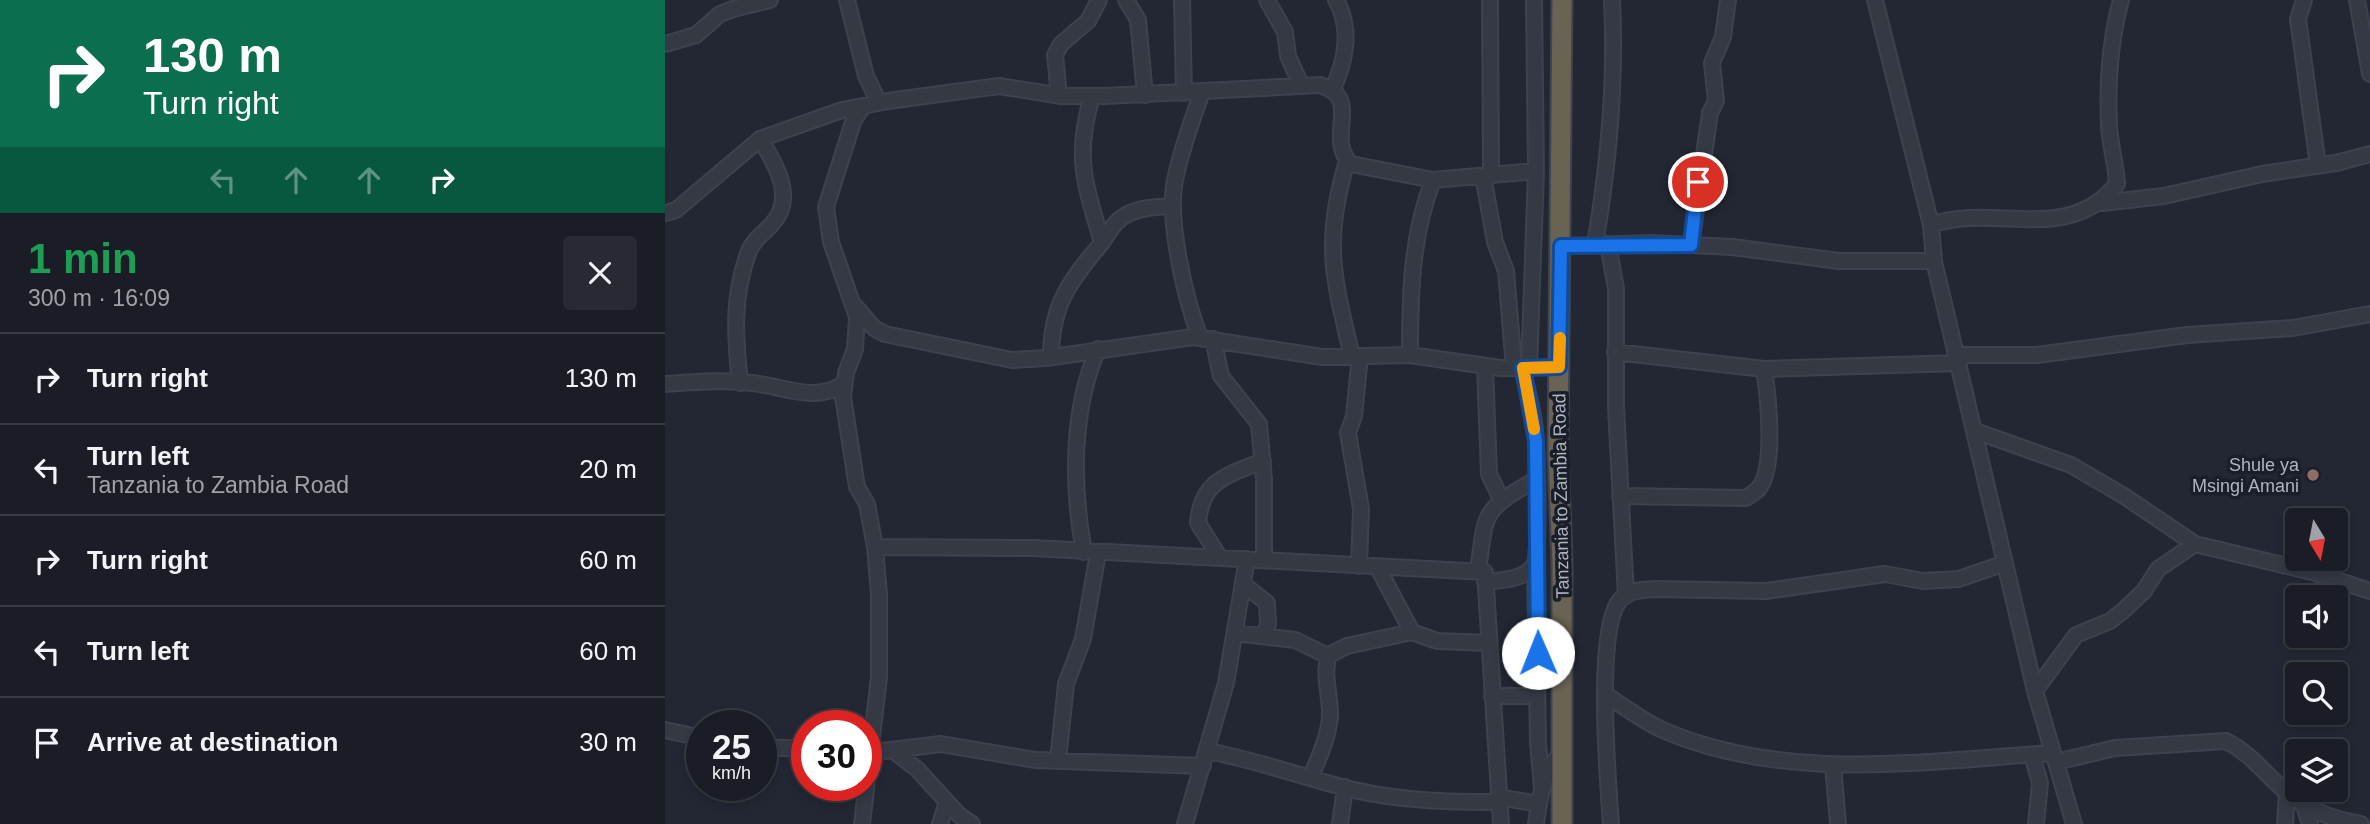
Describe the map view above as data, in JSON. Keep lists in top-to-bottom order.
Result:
{
  "streets": {
    "highway": ["Tanzania to Zambia Road"]
  },
  "places": ["Shule ya Msingi Amani"],
  "north": "bottom",
  "page": {
    "turn": ["130 m", "Turn right"],
    "heading": ["1 min", "300 m · 16:09"],
    "list": [
      {
        "name": "Turn right",
        "value": "130 m"
      },
      {
        "name": "Turn left",
        "note": "Tanzania to Zambia Road",
        "value": "20 m"
      },
      {
        "name": "Turn right",
        "value": "60 m"
      },
      {
        "name": "Turn left",
        "value": "60 m"
      },
      {
        "name": "Arrive at destination",
        "value": "30 m"
      }
    ],
    "speed": "25 km/h",
    "limit": "30"
  }
}
